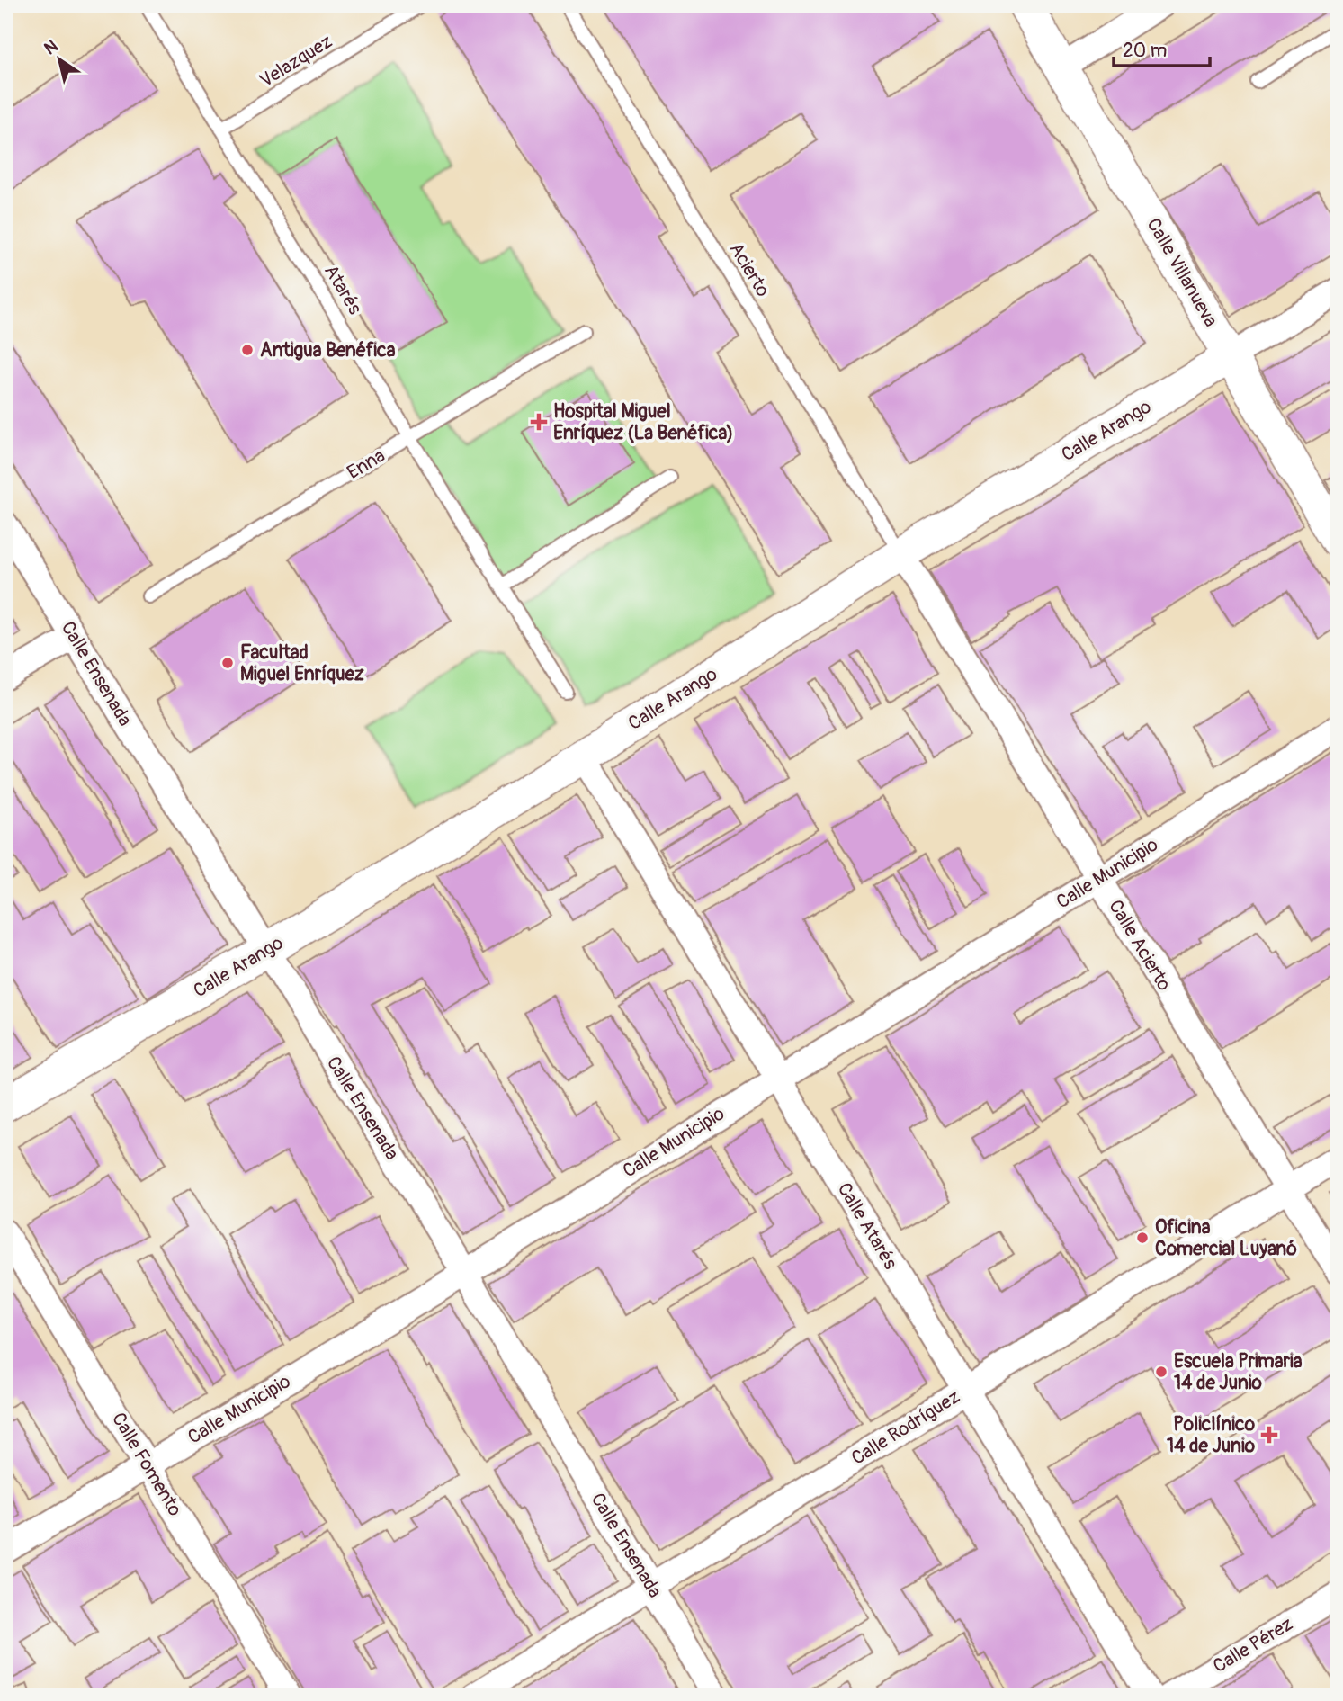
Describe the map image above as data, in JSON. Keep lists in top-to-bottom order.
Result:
{
  "streets": {
    "street": [
      "Calle Villanueva",
      "Calle Arango",
      "Calle Ensenada",
      "Calle Municipio",
      "Calle Acierto",
      "Calle Atarés",
      "Calle Rodríguez",
      "Calle Fomento",
      "Calle Pérez"
    ],
    "lane": [
      "Velazquez",
      "Acierto",
      "Atarés",
      "Enna"
    ]
  },
  "crossings": [
    ["Velazquez", "Atarés"],
    ["Acierto", "Calle Arango"],
    ["Acierto", "Calle Acierto"],
    ["Calle Villanueva", "Calle Arango"],
    ["Atarés", "Enna"],
    ["Calle Arango", "Calle Ensenada"],
    ["Calle Arango", "Calle Acierto"],
    ["Calle Arango", "Calle Atarés"],
    ["Calle Ensenada", "Calle Municipio"],
    ["Calle Ensenada", "Calle Rodríguez"],
    ["Calle Municipio", "Calle Acierto"],
    ["Calle Municipio", "Calle Atarés"],
    ["Calle Municipio", "Calle Fomento"],
    ["Calle Acierto", "Calle Rodríguez"],
    ["Calle Atarés", "Calle Rodríguez"]
  ],
  "places": {
    "other": [
      "Antigua Benéfica",
      "Facultad Miguel Enríquez",
      "Oficina Comercial Luyanó",
      "Escuela Primaria 14 de Junio"
    ],
    "health": ["Hospital Miguel Enríquez (La Benéfica)", "Policlínico 14 de Junio"]
  },
  "scale_bar": "20 m",
  "north": "top left"
}
